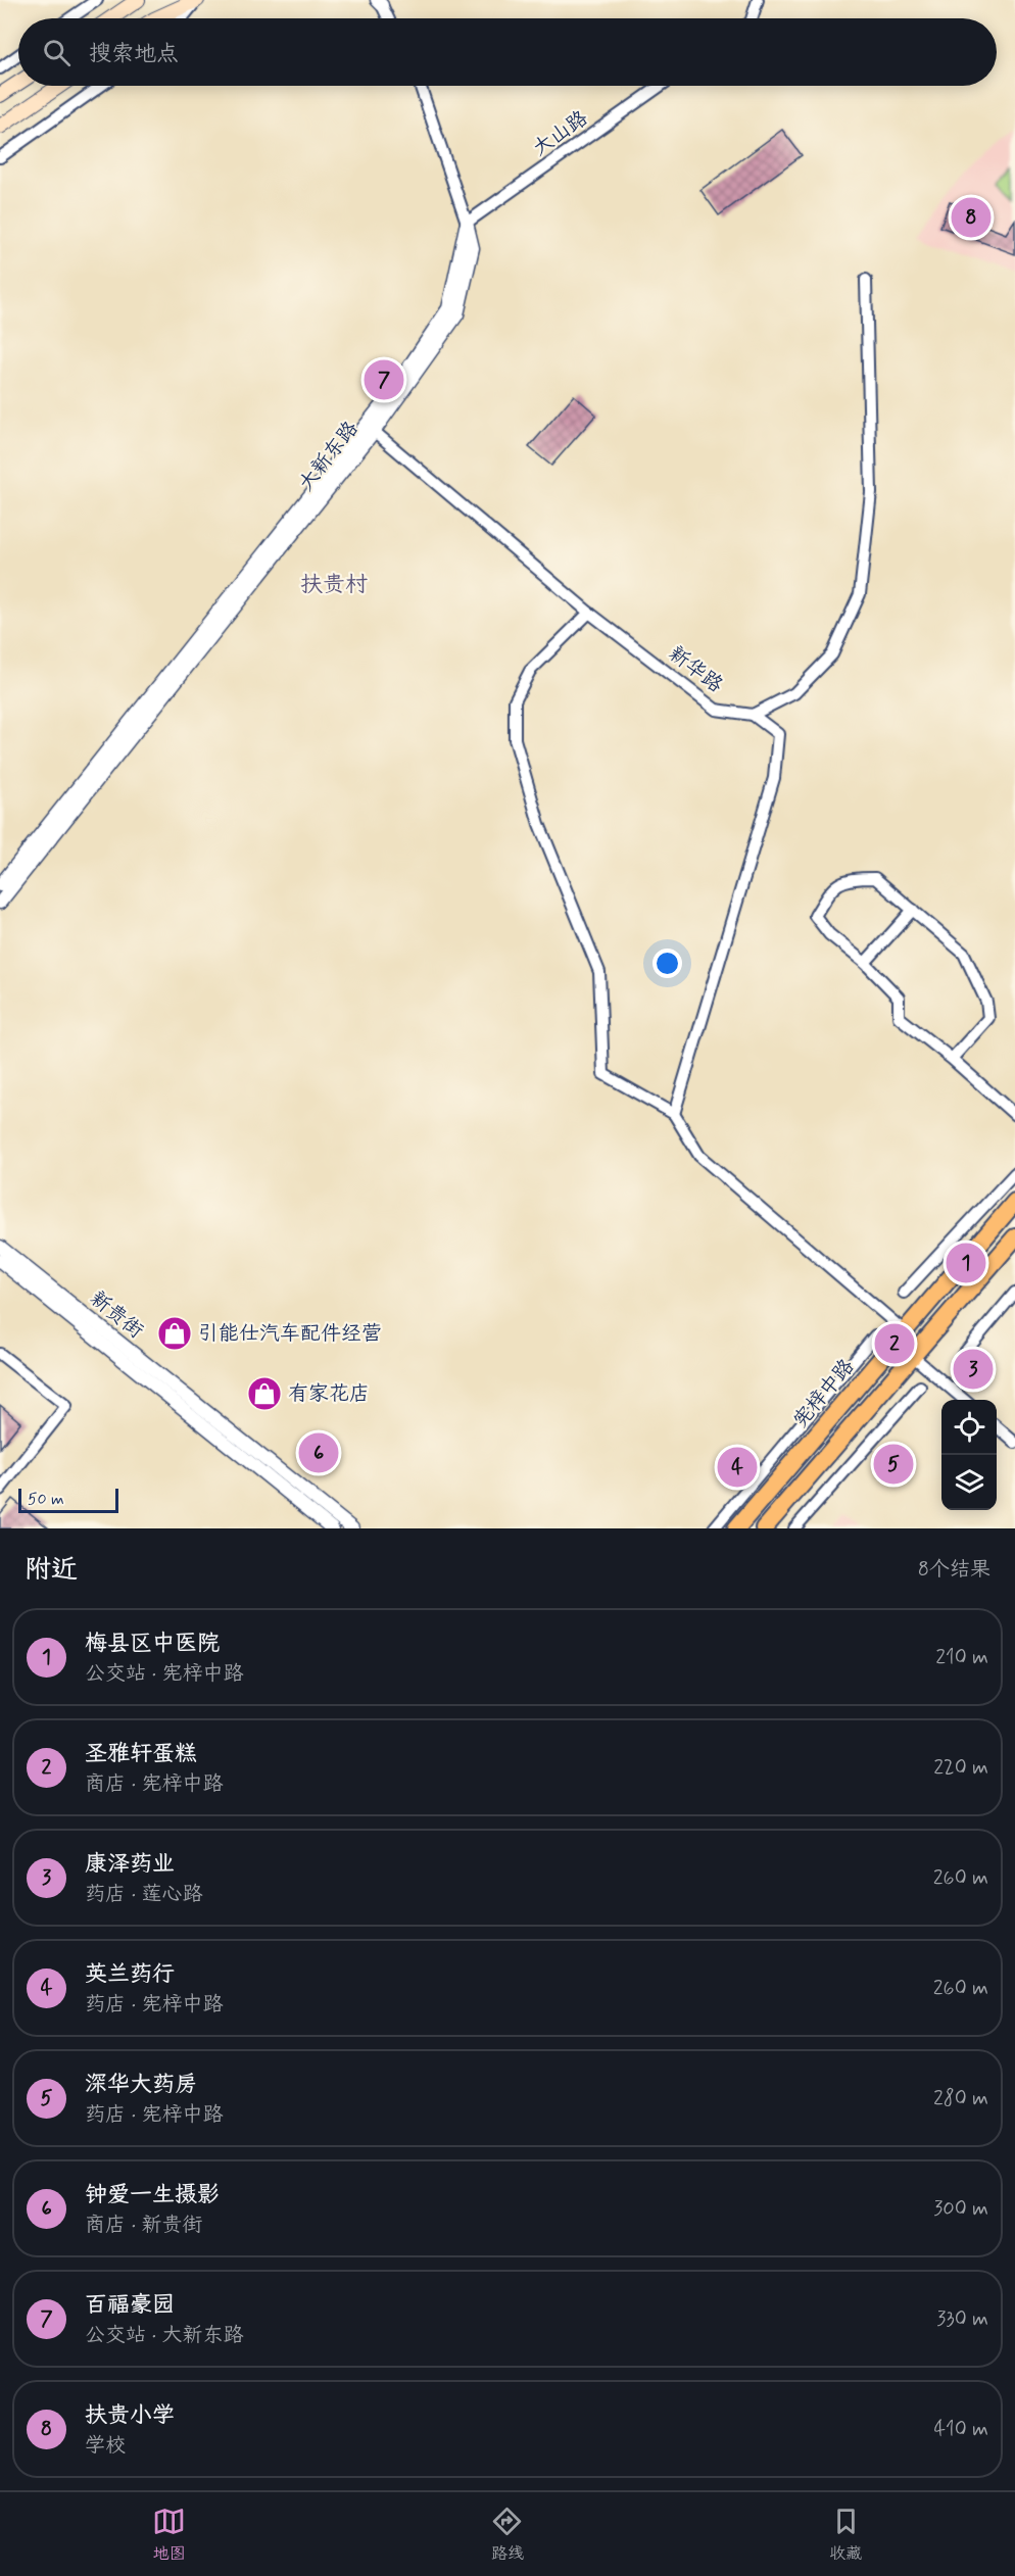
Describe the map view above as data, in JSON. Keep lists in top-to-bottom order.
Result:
{
  "streets": {
    "main road": ["宪梓中路"],
    "street": [
      "大山路",
      "大新东路",
      "新华路",
      "新贵街"
    ]
  },
  "crossings": [
    ["大山路", "大新东路"],
    ["大新东路", "新华路"]
  ],
  "districts": ["扶贵村"],
  "places": {
    "shop": ["引能仕汽车配件经营", "有家花店"]
  },
  "scale_bar": "50 m",
  "page": {
    "search": "搜索地点",
    "pins": [
      "8",
      "7",
      "1",
      "2",
      "3",
      "6",
      "5",
      "4"
    ],
    "scale": "50 m",
    "heading": ["附近", "8个结果"],
    "list": [
      {
        "mark": "1",
        "name": "梅县区中医院",
        "note": "公交站 · 宪梓中路",
        "value": "210 m"
      },
      {
        "mark": "2",
        "name": "圣雅轩蛋糕",
        "note": "商店 · 宪梓中路",
        "value": "220 m"
      },
      {
        "mark": "3",
        "name": "康泽药业",
        "note": "药店 · 莲心路",
        "value": "260 m"
      },
      {
        "mark": "4",
        "name": "英兰药行",
        "note": "药店 · 宪梓中路",
        "value": "260 m"
      },
      {
        "mark": "5",
        "name": "深华大药房",
        "note": "药店 · 宪梓中路",
        "value": "280 m"
      },
      {
        "mark": "6",
        "name": "钟爱一生摄影",
        "note": "商店 · 新贵街",
        "value": "300 m"
      },
      {
        "mark": "7",
        "name": "百福豪园",
        "note": "公交站 · 大新东路",
        "value": "330 m"
      },
      {
        "mark": "8",
        "name": "扶贵小学",
        "note": "学校",
        "value": "410 m"
      }
    ],
    "nav": ["地图", "路线", "收藏"]
  }
}
